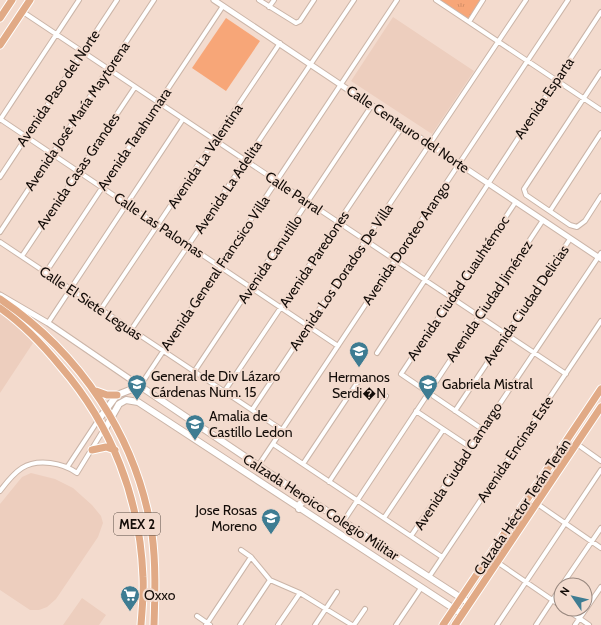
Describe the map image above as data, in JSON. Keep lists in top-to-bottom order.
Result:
{
  "streets": {
    "main road": ["Calzada Heroico Colegio Militar", "Calzada Héctor Terán Terán", "MEX 2"],
    "street": [
      "Avenida Paso del Norte",
      "Avenida Esparta",
      "Avenida José María Maytorena",
      "Calle Centauro del Norte",
      "Avenida Tarahumara",
      "Avenida La Valentina",
      "Avenida Casas Grandes",
      "Avenida La Adelita",
      "Calle Parral",
      "Calle Las Palomas",
      "Avenida Doroteo Arango",
      "Avenida Canutillo",
      "Avenida Paredones",
      "Avenida General Francsico Villa",
      "Avenida Los Dorados De Villa",
      "Avenida Ciudad Cuauhtémoc",
      "Avenida Ciudad Jiménez",
      "Calle El Siete Leguas",
      "Avenida Ciudad Delicias",
      "Avenida Encinas Este",
      "Avenida Ciudad Camargo"
    ]
  },
  "crossings": [
    ["Avenida Paso del Norte", "Calle Parral"],
    ["Avenida Paso del Norte", "Calle Las Palomas"],
    ["Avenida Esparta", "Calle Centauro del Norte"],
    ["Avenida Esparta", "Calle Parral"],
    ["Avenida José María Maytorena", "Calle Parral"],
    ["Avenida José María Maytorena", "Calle Las Palomas"],
    ["Calle Centauro del Norte", "Avenida Tarahumara"],
    ["Calle Centauro del Norte", "Avenida La Valentina"],
    ["Calle Centauro del Norte", "Avenida La Adelita"],
    ["Calle Centauro del Norte", "Avenida Doroteo Arango"],
    ["Calle Centauro del Norte", "Avenida Canutillo"],
    ["Calle Centauro del Norte", "Avenida Paredones"],
    ["Calle Centauro del Norte", "Avenida General Francsico Villa"],
    ["Calle Centauro del Norte", "Avenida Los Dorados De Villa"],
    ["Calle Centauro del Norte", "Avenida Ciudad Cuauhtémoc"],
    ["Calle Centauro del Norte", "Avenida Ciudad Jiménez"],
    ["Calle Centauro del Norte", "Avenida Ciudad Delicias"],
    ["Calle Centauro del Norte", "Avenida Ciudad Camargo"],
    ["Avenida Tarahumara", "Calle Parral"],
    ["Avenida Tarahumara", "Calle Las Palomas"],
    ["Avenida Tarahumara", "Calle El Siete Leguas"],
    ["Avenida La Valentina", "Calle Parral"],
    ["Avenida La Valentina", "Calle Las Palomas"],
    ["Avenida La Valentina", "Calle El Siete Leguas"],
    ["Avenida Casas Grandes", "Calle Parral"],
    ["Avenida Casas Grandes", "Calle Las Palomas"],
    ["Avenida Casas Grandes", "Calle El Siete Leguas"],
    ["Avenida La Adelita", "Calle Parral"],
    ["Avenida La Adelita", "Calle Las Palomas"],
    ["Avenida La Adelita", "Calle El Siete Leguas"],
    ["Calle Parral", "Avenida Doroteo Arango"],
    ["Calle Parral", "Avenida Canutillo"],
    ["Calle Parral", "Avenida Paredones"],
    ["Calle Parral", "Avenida General Francsico Villa"],
    ["Calle Parral", "Avenida Los Dorados De Villa"],
    ["Calle Parral", "Avenida Ciudad Cuauhtémoc"],
    ["Calle Parral", "Avenida Ciudad Jiménez"],
    ["Calle Parral", "Avenida Ciudad Delicias"],
    ["Calle Parral", "Avenida Encinas Este"],
    ["Calle Parral", "Avenida Ciudad Camargo"],
    ["Calle Las Palomas", "Avenida Doroteo Arango"],
    ["Calle Las Palomas", "Avenida Canutillo"],
    ["Calle Las Palomas", "Avenida Paredones"],
    ["Calle Las Palomas", "Avenida General Francsico Villa"],
    ["Calle Las Palomas", "Avenida Los Dorados De Villa"],
    ["Avenida Doroteo Arango", "Calle El Siete Leguas"],
    ["Avenida Doroteo Arango", "Calzada Heroico Colegio Militar"],
    ["Avenida Canutillo", "Calle El Siete Leguas"],
    ["Avenida Paredones", "Calle El Siete Leguas"],
    ["Avenida General Francsico Villa", "Calle El Siete Leguas"],
    ["Avenida General Francsico Villa", "Calzada Heroico Colegio Militar"],
    ["Avenida Los Dorados De Villa", "Calle El Siete Leguas"],
    ["Avenida Ciudad Cuauhtémoc", "Avenida Ciudad Jiménez"],
    ["Avenida Ciudad Jiménez", "Calzada Heroico Colegio Militar"],
    ["Avenida Encinas Este", "Calzada Heroico Colegio Militar"],
    ["Calzada Heroico Colegio Militar", "Calzada Héctor Terán Terán"],
    ["Calzada Heroico Colegio Militar", "MEX 2"]
  ],
  "places": {
    "school or university": [
      "Hermanos Serdi�N",
      "General de Div Lázaro Cárdenas Num. 15",
      "Gabriela Mistral",
      "Amalia de Castillo Ledon",
      "Jose Rosas Moreno"
    ],
    "supermarket": ["Oxxo"]
  },
  "north": "top left"
}
